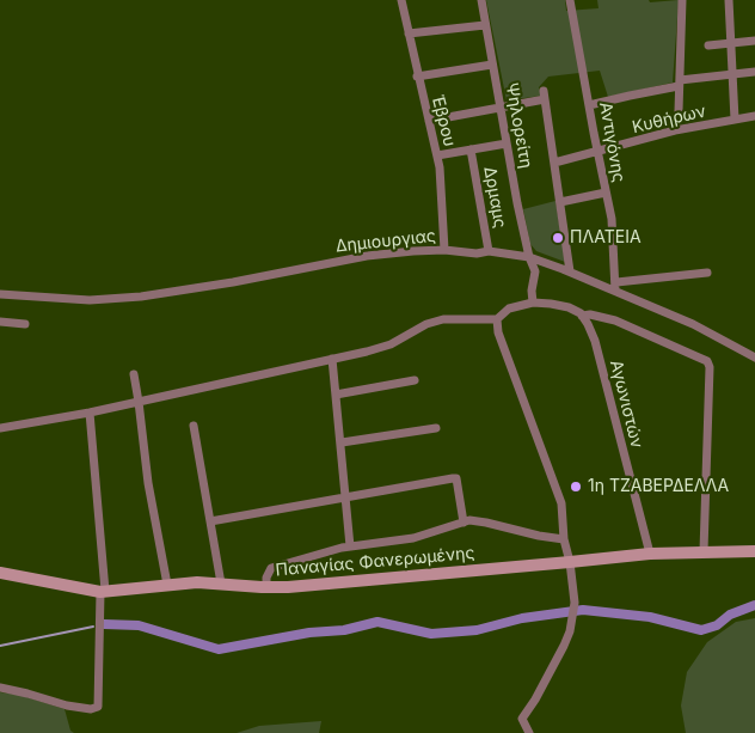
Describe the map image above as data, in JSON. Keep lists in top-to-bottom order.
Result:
{
  "streets": {
    "main road": ["Παναγίας Φανερωμένης"],
    "street": [
      "Κυθήρων",
      "Έβρου",
      "Ψηλορείτη",
      "Αντιγόνης",
      "Δρμαμς",
      "Δημιουργιας",
      "Αγωνιστών"
    ]
  },
  "crossings": [
    ["Κυθήρων", "Αντιγόνης"],
    ["Έβρου", "Δημιουργιας"],
    ["Ψηλορείτη", "Δημιουργιας"],
    ["Αντιγόνης", "Δημιουργιας"],
    ["Δρμαμς", "Δημιουργιας"],
    ["Αγωνιστών", "Παναγίας Φανερωμένης"]
  ],
  "places": ["ΠΛΑΤΕΙΑ", "1η ΤΖΑΒΕΡΔΕΛΛΑ"]
}
